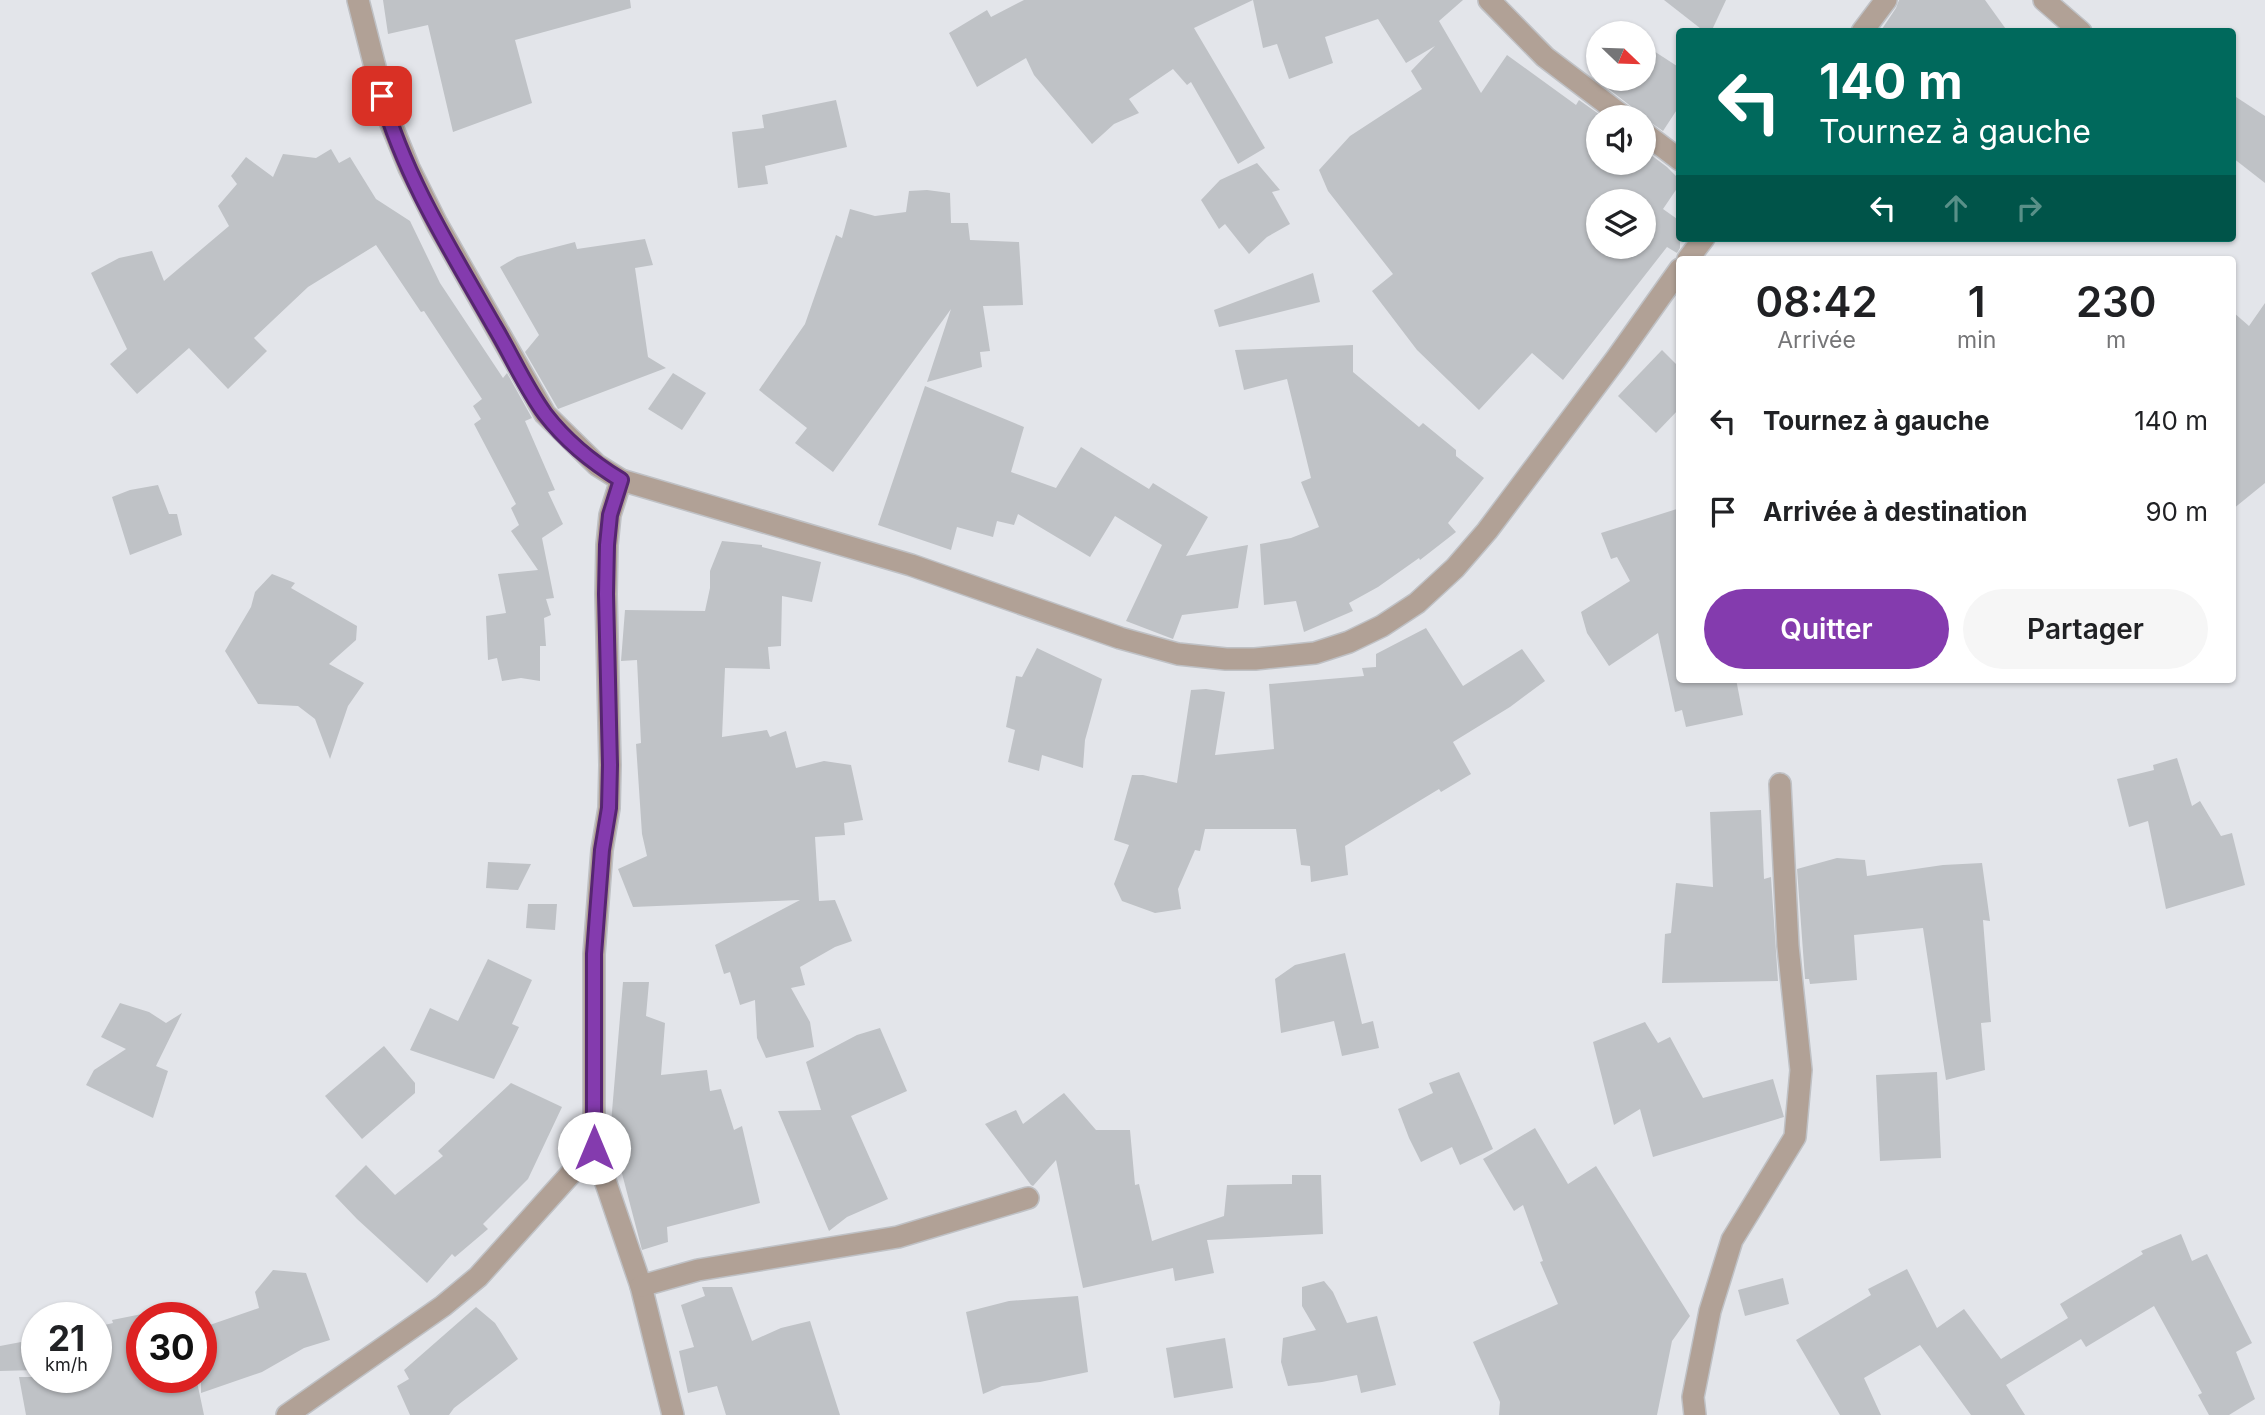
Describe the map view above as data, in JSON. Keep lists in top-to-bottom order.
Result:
{
  "north": "bottom right",
  "page": {
    "turn": ["140 m", "Tournez à gauche"],
    "eta": [
      "08:42",
      "Arrivée",
      "1",
      "min",
      "230",
      "m"
    ],
    "list": [
      {
        "name": "Tournez à gauche",
        "value": "140 m"
      },
      {
        "name": "Arrivée à destination",
        "value": "90 m"
      }
    ],
    "buttons": ["Quitter", "Partager"],
    "speed": "21 km/h",
    "limit": "30"
  }
}
